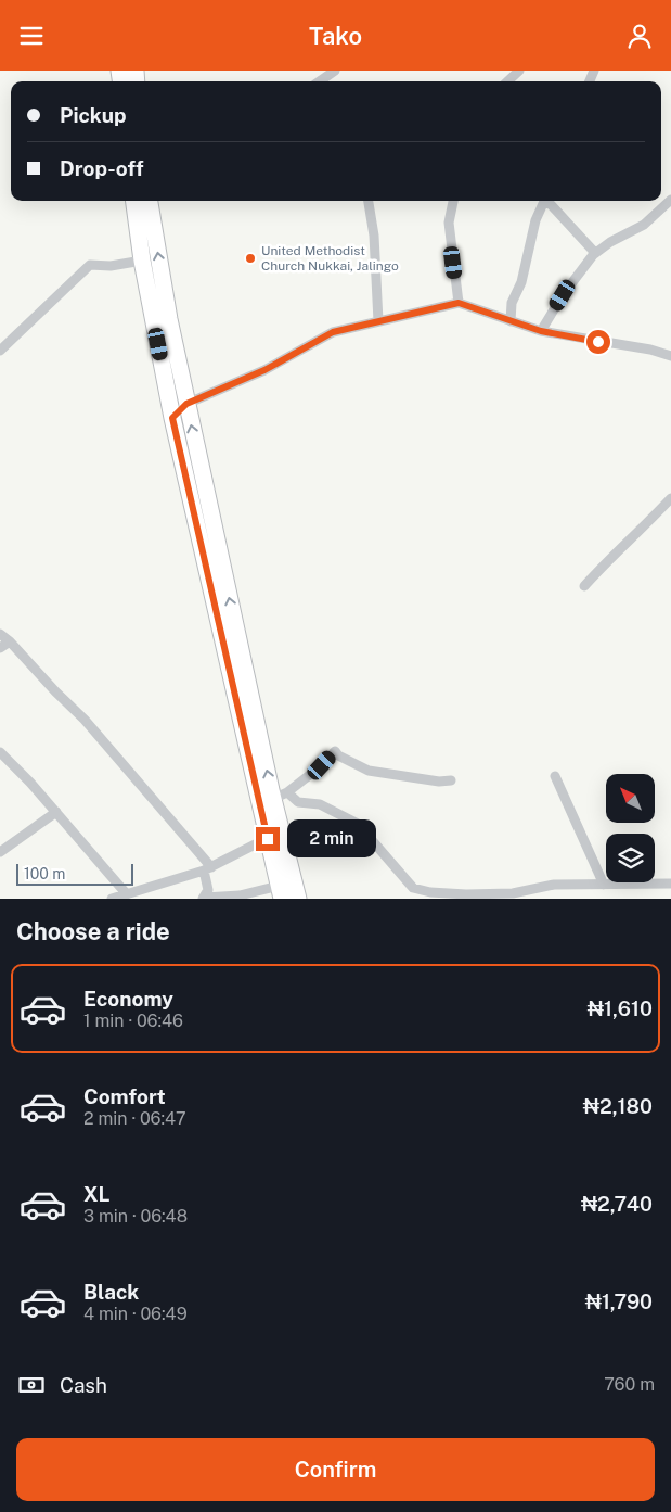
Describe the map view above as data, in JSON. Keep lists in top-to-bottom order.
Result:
{
  "places": ["United Methodist Church Nukkai, Jalingo"],
  "scale_bar": "100 m",
  "north": "top left",
  "page": {
    "header": "Tako",
    "banner": ["Pickup", "Drop-off"],
    "bubble": "2 min",
    "scale": "100 m",
    "heading": "Choose a ride",
    "list": [
      {
        "name": "Economy",
        "note": "1 min · 06:46",
        "value": "₦1,610"
      },
      {
        "name": "Comfort",
        "note": "2 min · 06:47",
        "value": "₦2,180"
      },
      {
        "name": "XL",
        "note": "3 min · 06:48",
        "value": "₦2,740"
      },
      {
        "name": "Black",
        "note": "4 min · 06:49",
        "value": "₦1,790"
      }
    ],
    "pay": ["Cash", "760 m"],
    "buttons": "Confirm"
  }
}
